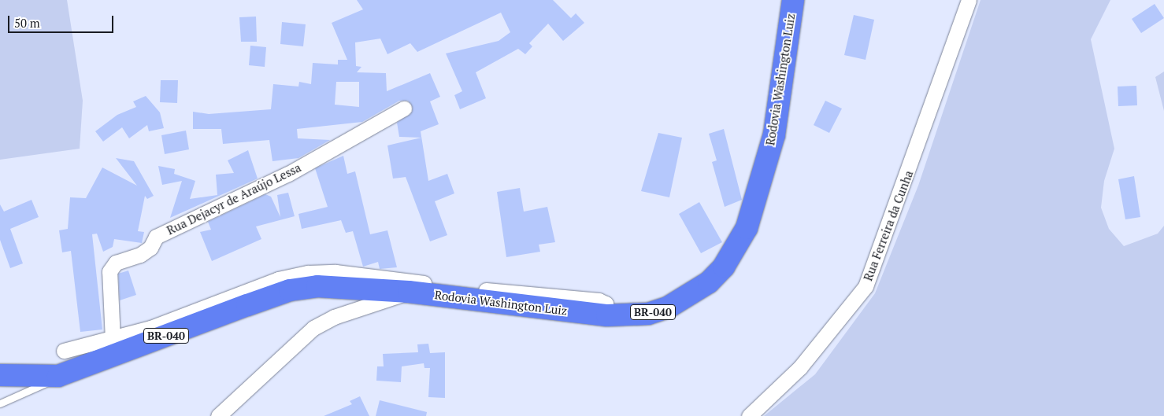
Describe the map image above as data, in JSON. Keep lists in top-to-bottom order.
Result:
{
  "streets": {
    "highway": ["Rodovia Washington Luiz", "BR-040"],
    "street": ["Rua Dejacyr de Araújo Lessa", "Rua Ferreira da Cunha"]
  },
  "scale_bar": "50 m"
}
